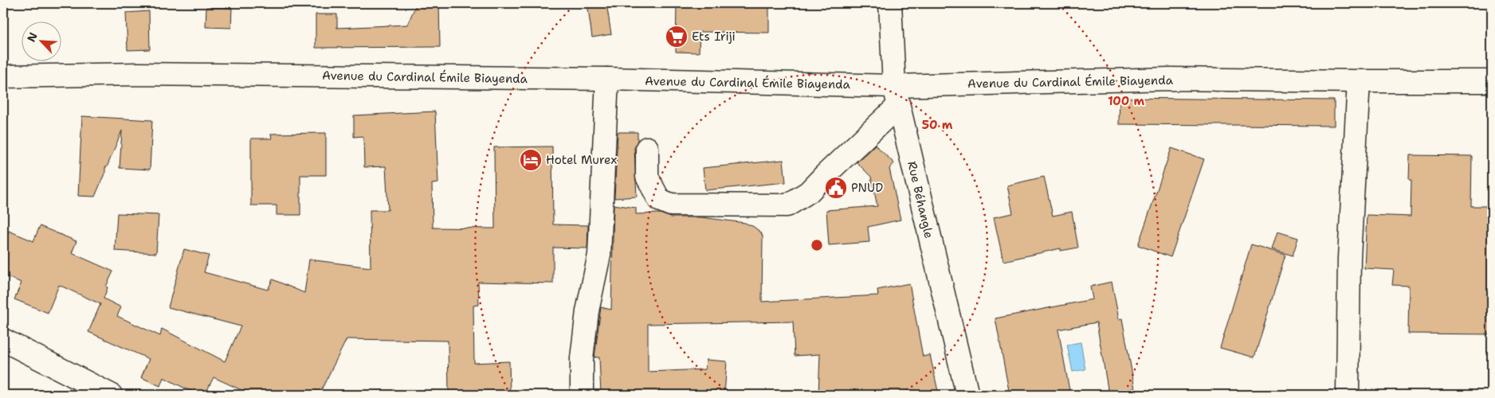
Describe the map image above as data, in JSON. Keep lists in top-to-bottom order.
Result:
{
  "streets": {
    "street": ["Avenue du Cardinal Émile Biayenda", "Rue Béhangle"]
  },
  "crossings": [
    ["Avenue du Cardinal Émile Biayenda", "Rue Béhangle"]
  ],
  "places": {
    "supermarket": ["Ets Iriji"],
    "hotel": ["Hotel Murex"],
    "public building": ["PNUD"]
  },
  "north": "top left",
  "rings": ["100 m", "50 m"]
}
